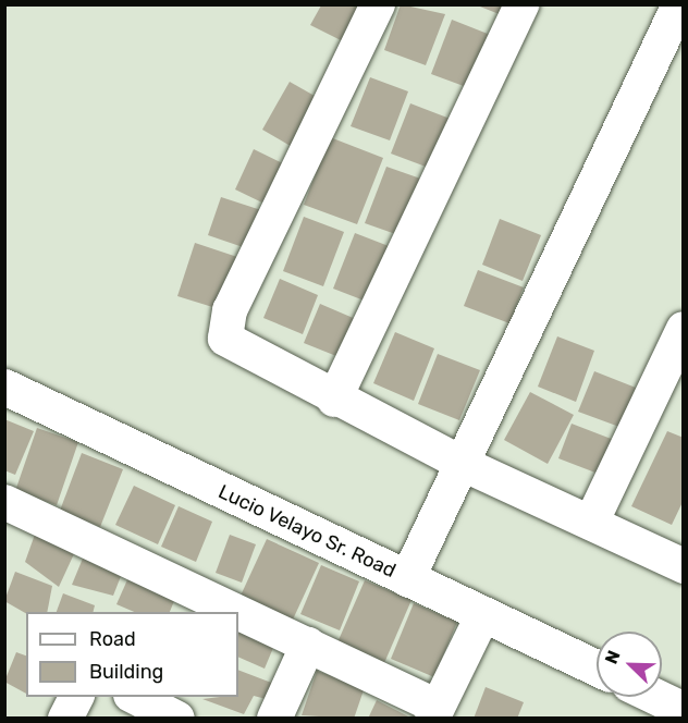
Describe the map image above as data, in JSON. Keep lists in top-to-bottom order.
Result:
{
  "streets": {
    "main road": ["Lucio Velayo Sr. Road"]
  },
  "legend": ["Road", "Building"],
  "north": "top left"
}
